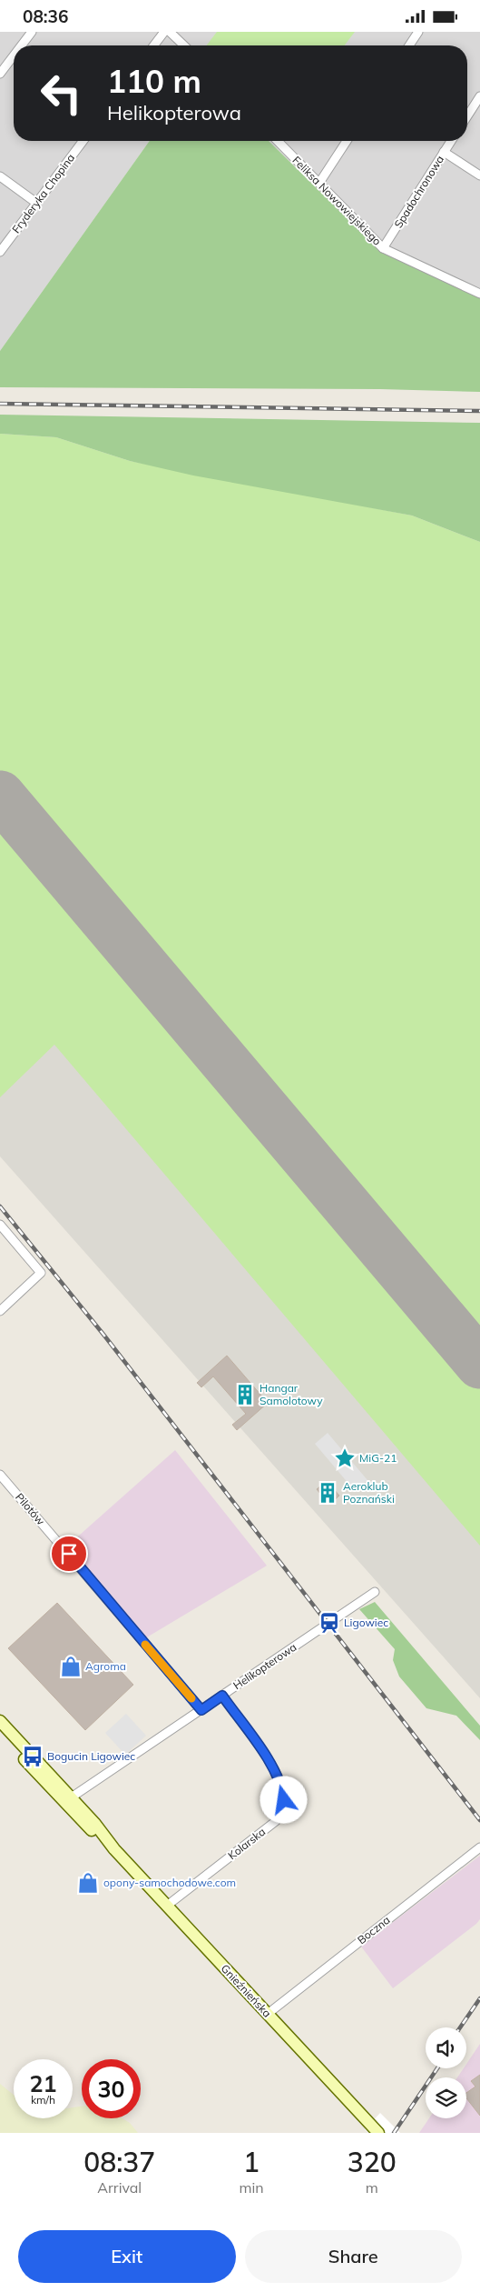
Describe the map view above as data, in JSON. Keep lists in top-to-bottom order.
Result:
{
  "streets": {
    "main road": ["Gnieźnieńska"],
    "street": [
      "Spadochronowa",
      "Fryderyka Chopina",
      "Feliksa Nowowiejskiego",
      "Pilotów",
      "Helikopterowa",
      "Kolarska",
      "Boczna"
    ]
  },
  "crossings": [
    ["Spadochronowa", "Feliksa Nowowiejskiego"],
    ["Pilotów", "Helikopterowa"],
    ["Helikopterowa", "Kolarska"],
    ["Helikopterowa", "Gnieźnieńska"],
    ["Kolarska", "Gnieźnieńska"],
    ["Boczna", "Gnieźnieńska"]
  ],
  "places": {
    "building": ["Hangar Samolotowy", "Aeroklub Poznański"],
    "place": ["MiG-21"],
    "station": ["Ligowiec"],
    "shop": ["Agroma", "opony-samochodowe.com"],
    "bus stop": ["Bogucin Ligowiec"]
  },
  "page": {
    "status": "08:36",
    "turn": ["110 m", "Helikopterowa"],
    "speed": "21 km/h",
    "limit": "30",
    "eta": [
      "08:37",
      "Arrival",
      "1",
      "min",
      "320",
      "m"
    ],
    "buttons": ["Exit", "Share"]
  }
}
